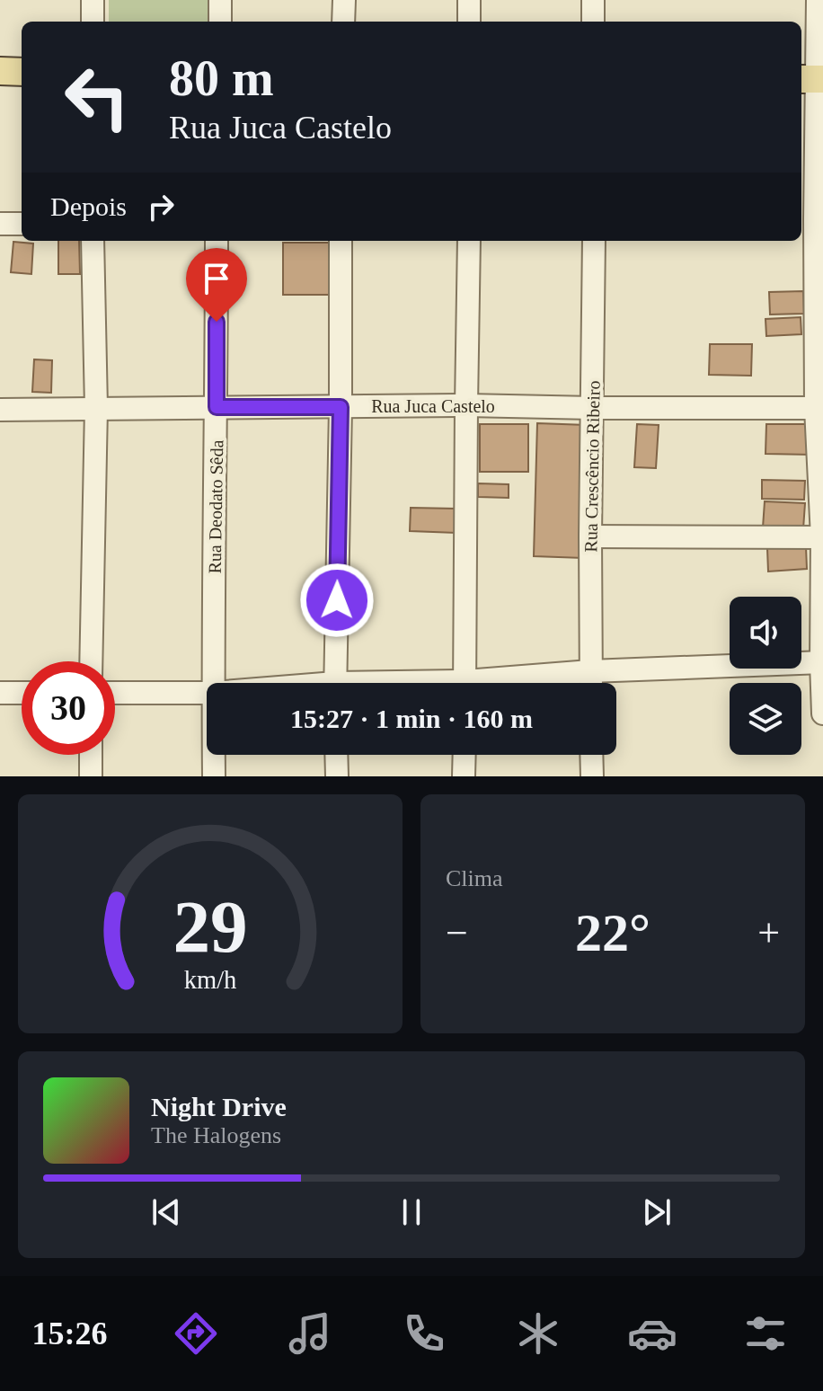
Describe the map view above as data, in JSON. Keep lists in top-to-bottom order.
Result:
{
  "streets": {
    "street": ["Rua Juca Castelo", "Rua Crescêncio Ribeiro", "Rua Deodato Sêda"]
  },
  "crossings": [
    ["Rua Juca Castelo", "Rua Crescêncio Ribeiro"],
    ["Rua Juca Castelo", "Rua Deodato Sêda"]
  ],
  "page": {
    "turn": ["80 m", "Rua Juca Castelo"],
    "then": "Depois",
    "limit": "30",
    "trip": "15:27 · 1 min · 160 m",
    "tile": "Clima",
    "heat": ["−", "22°", "+"],
    "song": ["Night Drive", "The Halogens"],
    "tabs": "15:26",
    "gauge": ["29", "km/h"]
  }
}
